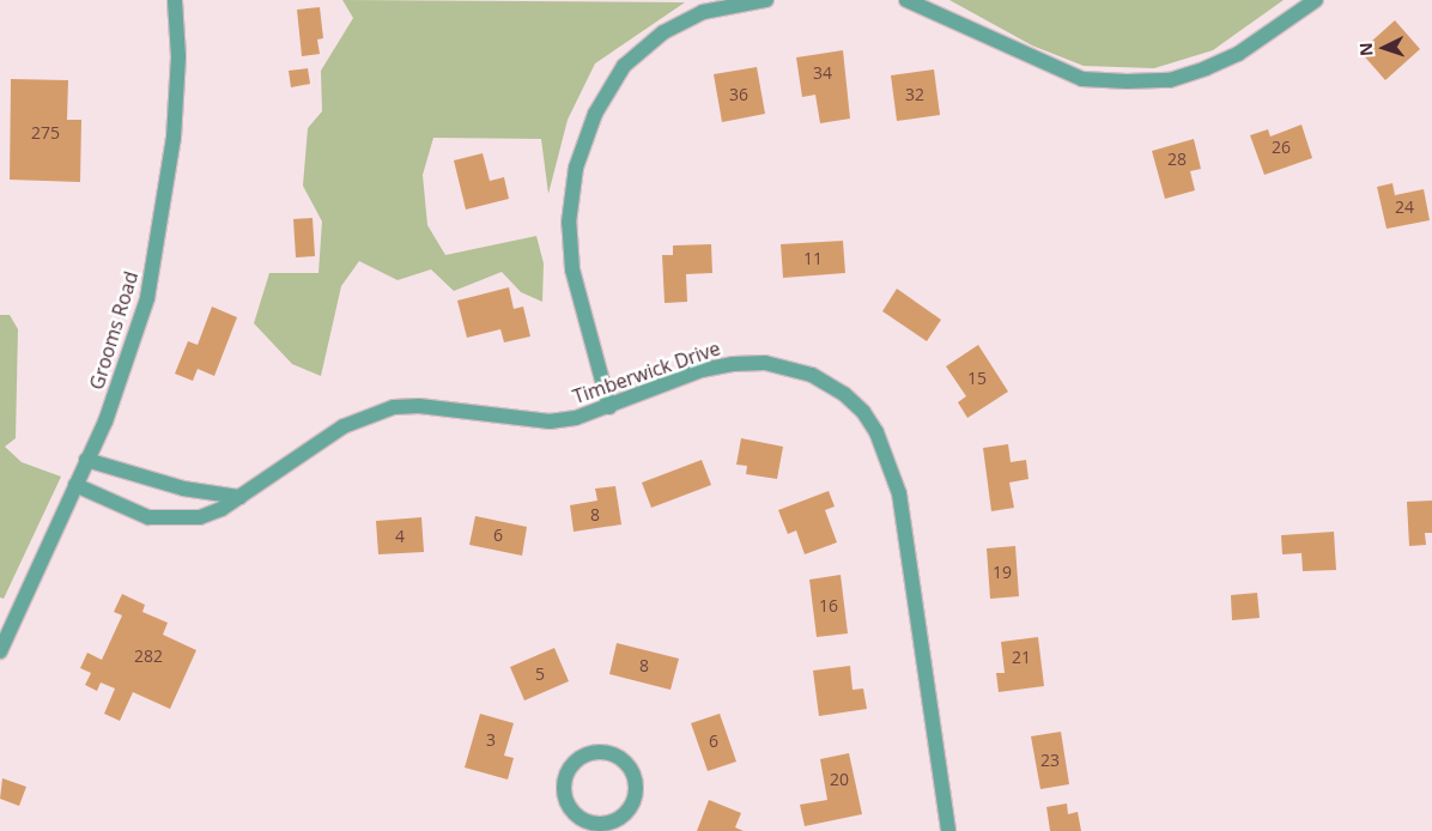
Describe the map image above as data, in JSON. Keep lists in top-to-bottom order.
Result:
{
  "streets": {
    "street": ["Grooms Road", "Timberwick Drive"]
  },
  "crossings": [
    ["Grooms Road", "Timberwick Drive"]
  ],
  "house_numbers": [
    "34",
    "36",
    "32",
    "275",
    "26",
    "28",
    "24",
    "11",
    "15",
    "8",
    "6",
    "4",
    "19",
    "16",
    "282",
    "21",
    "8",
    "5",
    "3",
    "6",
    "23",
    "20"
  ],
  "north": "left"
}
